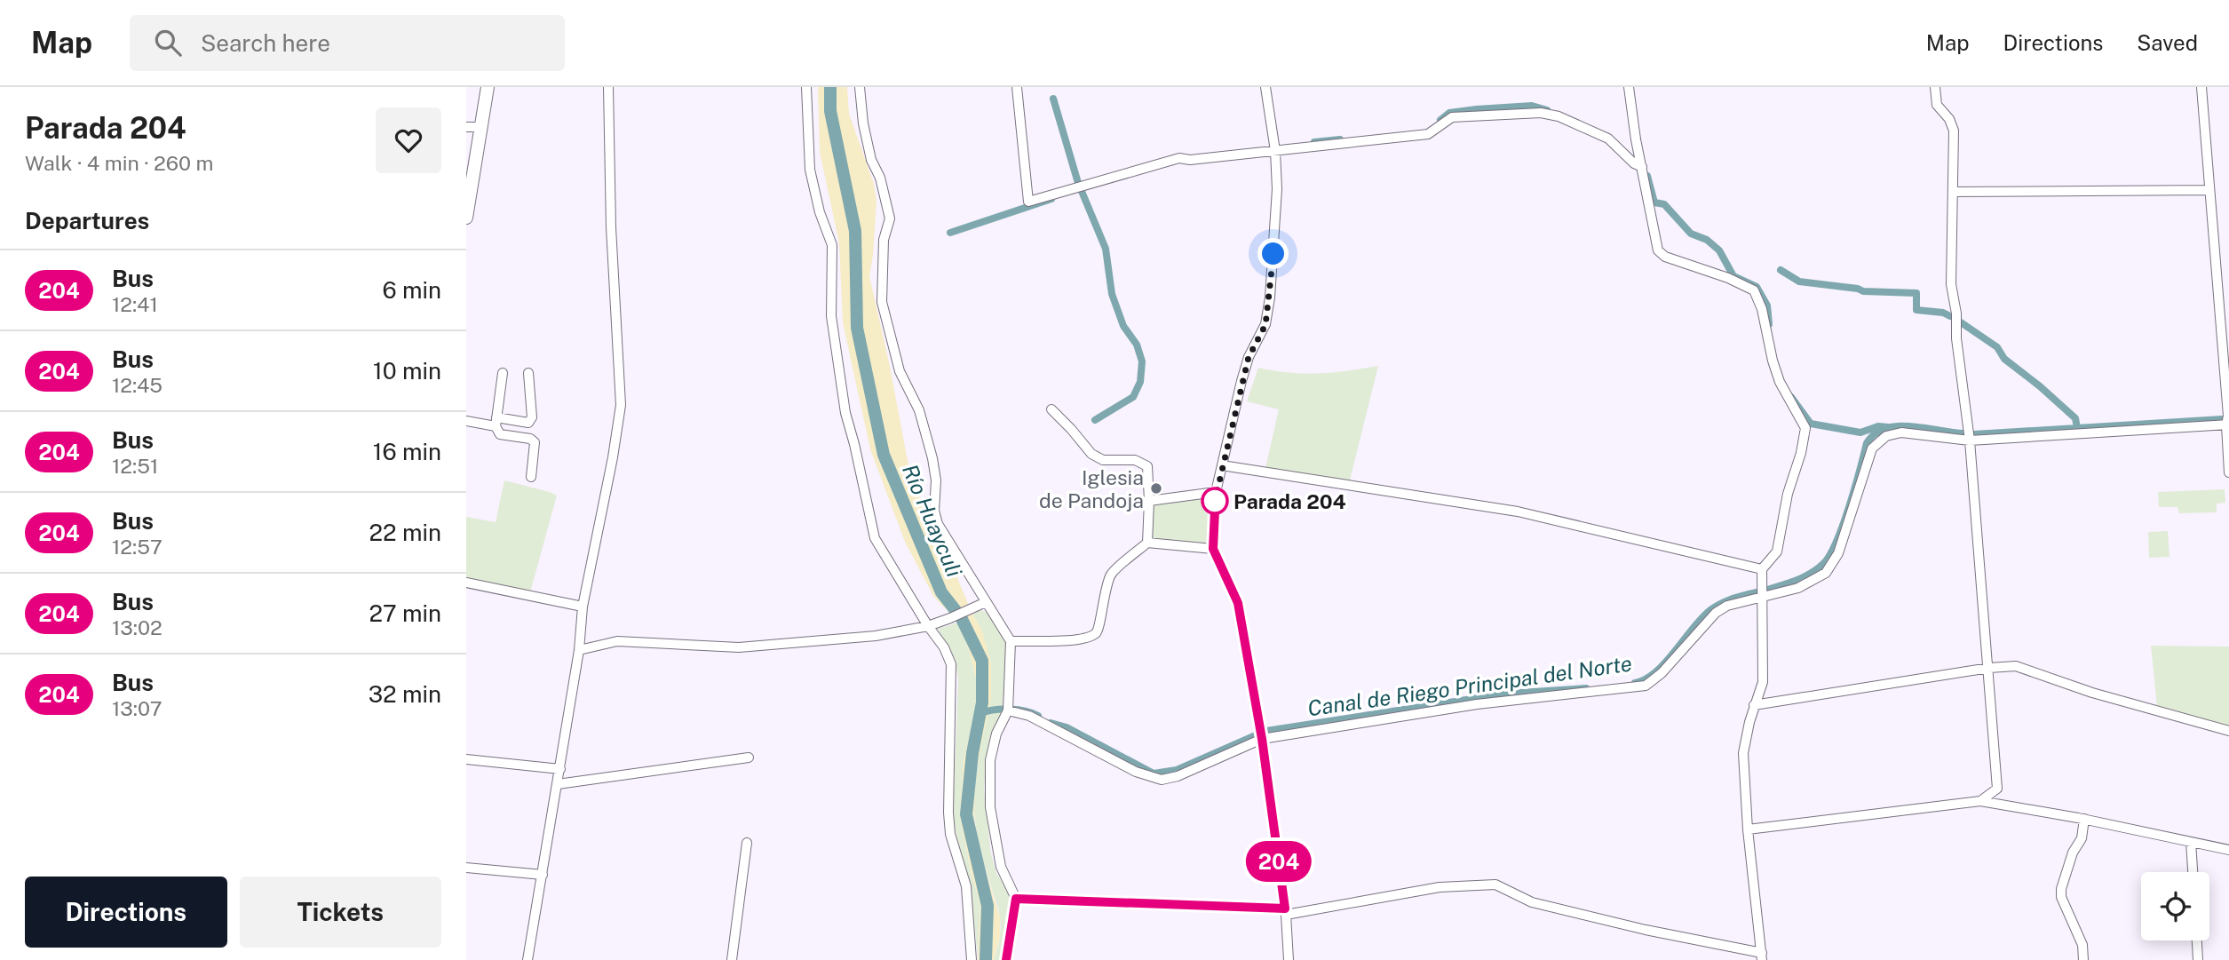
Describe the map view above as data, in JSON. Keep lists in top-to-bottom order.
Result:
{
  "water": ["Río Huayculi", "Canal de Riego Principal del Norte"],
  "places": ["Iglesia de Pandoja", "Parada 204"],
  "lines": ["bus line 204"],
  "page": {
    "header": "Map",
    "search": "Search here",
    "nav": ["Map", "Directions", "Saved"],
    "heading": [
      ["Parada 204", "Walk · 4 min · 260 m"],
      "Departures"
    ],
    "on_map": "204",
    "list": [
      {
        "mark": "204",
        "name": "Bus",
        "note": "12:41",
        "value": "6 min"
      },
      {
        "mark": "204",
        "name": "Bus",
        "note": "12:45",
        "value": "10 min"
      },
      {
        "mark": "204",
        "name": "Bus",
        "note": "12:51",
        "value": "16 min"
      },
      {
        "mark": "204",
        "name": "Bus",
        "note": "12:57",
        "value": "22 min"
      },
      {
        "mark": "204",
        "name": "Bus",
        "note": "13:02",
        "value": "27 min"
      },
      {
        "mark": "204",
        "name": "Bus",
        "note": "13:07",
        "value": "32 min"
      }
    ],
    "buttons": ["Directions", "Tickets"]
  }
}
